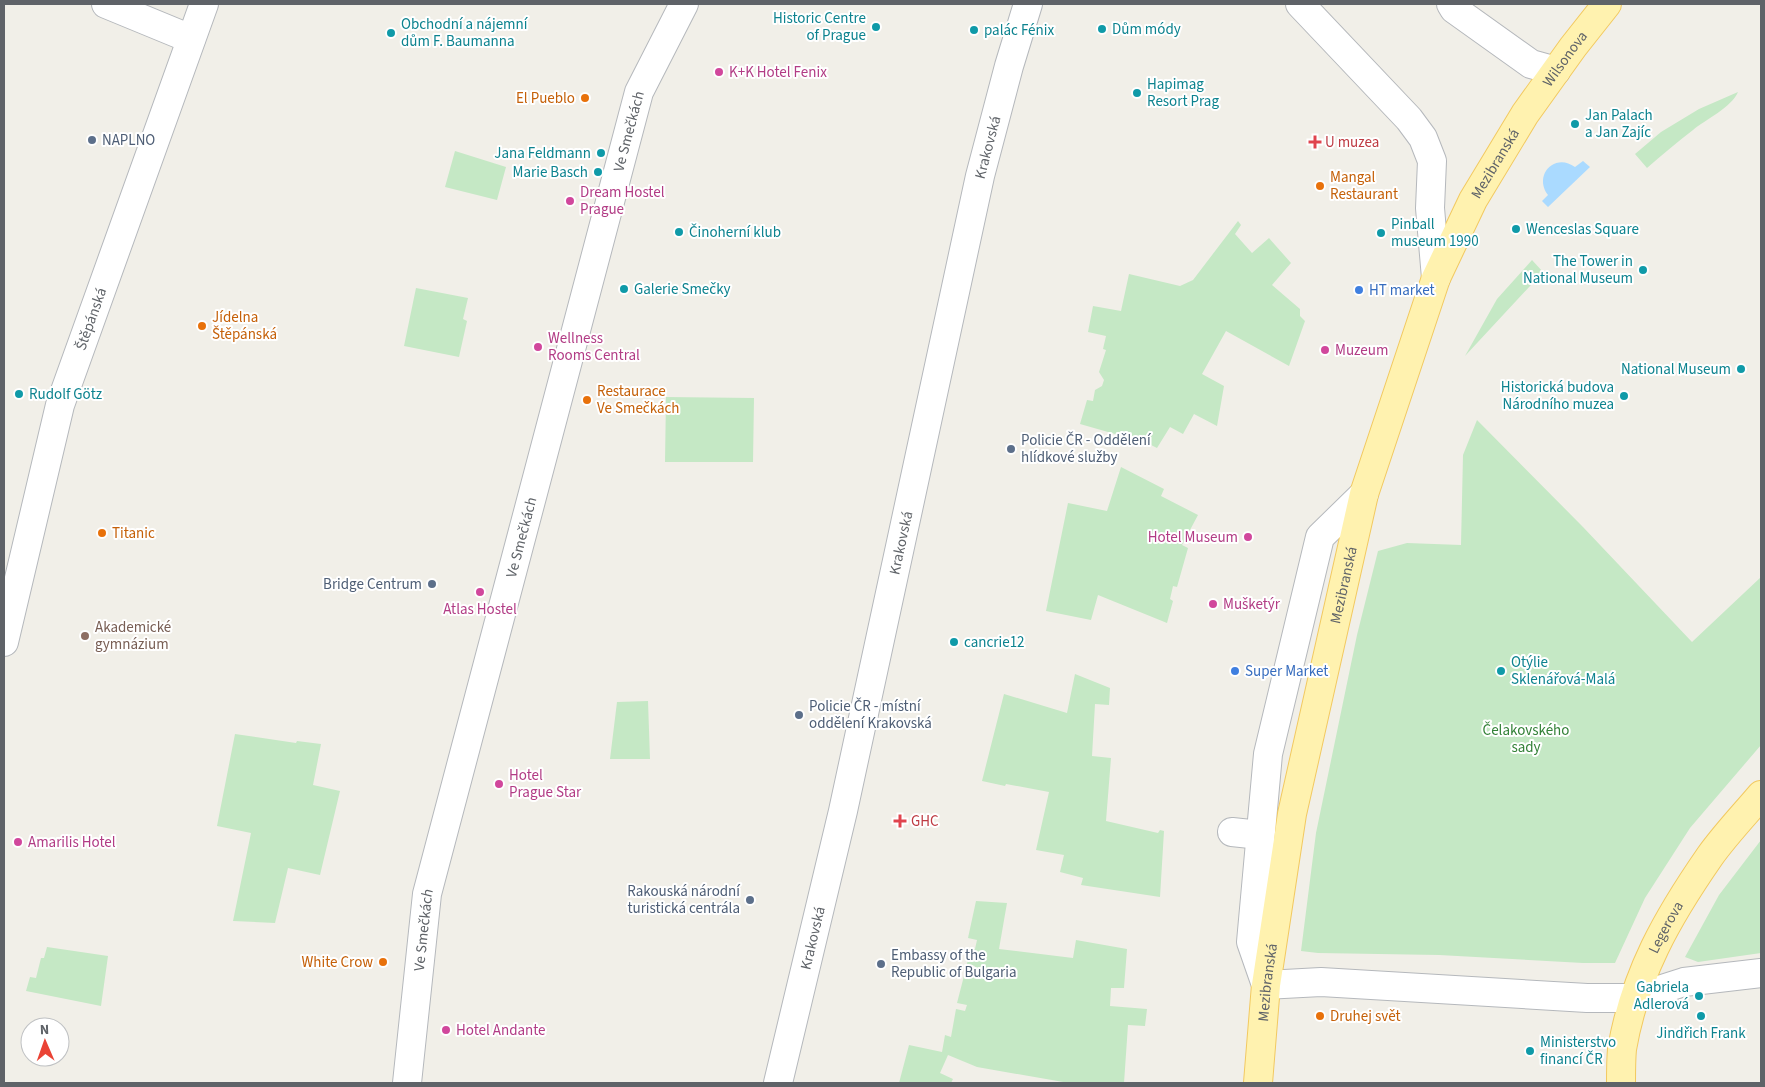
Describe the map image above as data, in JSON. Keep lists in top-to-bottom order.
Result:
{
  "streets": {
    "main road": ["Wilsonova", "Mezibranská", "Legerova"],
    "street": ["Ve Smečkách", "Krakovská", "Štěpánská"]
  },
  "crossings": [
    ["Wilsonova", "Mezibranská"]
  ],
  "parks": ["Čelakovského sady"],
  "places": {
    "other": [
      "Historic Centre of Prague",
      "Dům módy",
      "palác Fénix",
      "Obchodní a nájemní dům F. Baumanna",
      "K+K Hotel Fenix",
      "Hapimag Resort Prag",
      "El Pueblo",
      "Jan Palach a Jan Zajíc",
      "NAPLNO",
      "Jana Feldmann",
      "Marie Basch",
      "Mangal Restaurant",
      "Dream Hostel Prague",
      "Wenceslas Square",
      "Činoherní klub",
      "Pinball museum 1990",
      "The Tower in National Museum",
      "Galerie Smečky",
      "HT market",
      "Jídelna Štěpánská",
      "Wellness Rooms Central",
      "Muzeum",
      "National Museum",
      "Rudolf Gӧtz",
      "Historická budova Národního muzea",
      "Restaurace Ve Smečkách",
      "Policie ČR - Oddělení hlídkové služby",
      "Titanic",
      "Hotel Museum",
      "Bridge Centrum",
      "Atlas Hostel",
      "Mušketýr",
      "Akademické gymnázium",
      "cancrie12",
      "Super Market",
      "Otýlie Sklenářová-Malá",
      "Policie ČR - místní oddělení Krakovská",
      "Hotel Prague Star",
      "Amarilis Hotel",
      "Rakouská národní turistická centrála",
      "White Crow",
      "Embassy of the Republic of Bulgaria",
      "Gabriela Adlerová",
      "Druhej svět",
      "Jindřich Frank",
      "Hotel Andante",
      "Ministerstvo financí ČR"
    ],
    "health": ["U muzea", "GHC"]
  },
  "north": "top"
}
